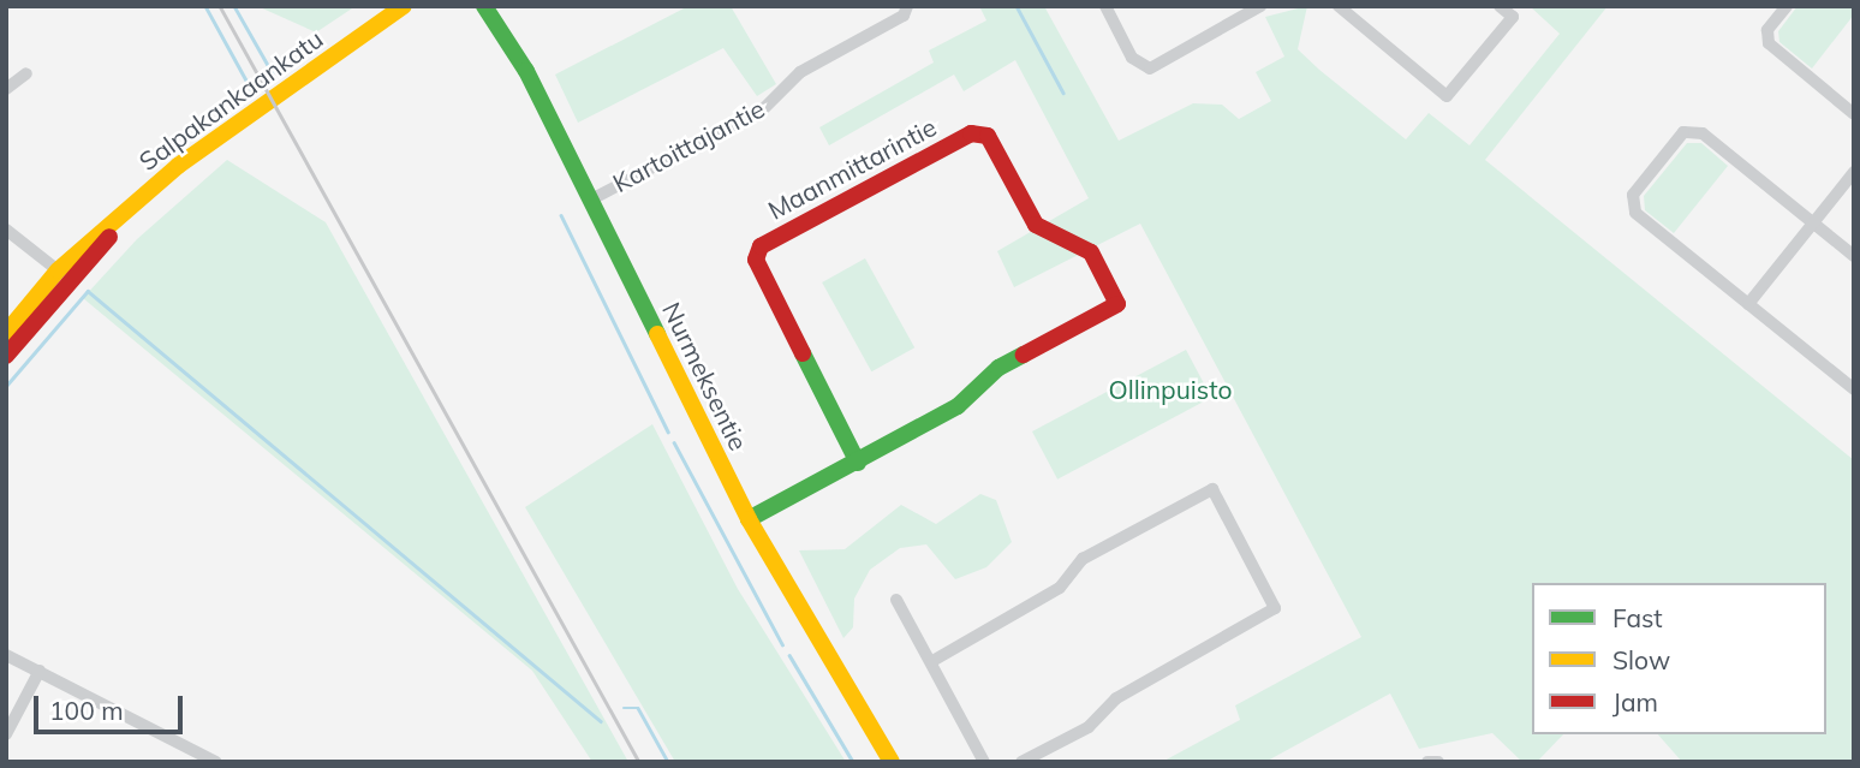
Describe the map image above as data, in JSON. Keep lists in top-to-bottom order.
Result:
{
  "streets": {
    "street": [
      "Salpakankaankatu",
      "Kartoittajantie",
      "Maanmittarintie",
      "Nurmeksentie"
    ]
  },
  "crossings": [
    ["Kartoittajantie", "Nurmeksentie"],
    ["Maanmittarintie", "Nurmeksentie"]
  ],
  "parks": ["Ollinpuisto"],
  "legend": ["Fast", "Slow", "Jam"],
  "scale_bar": "100 m"
}
